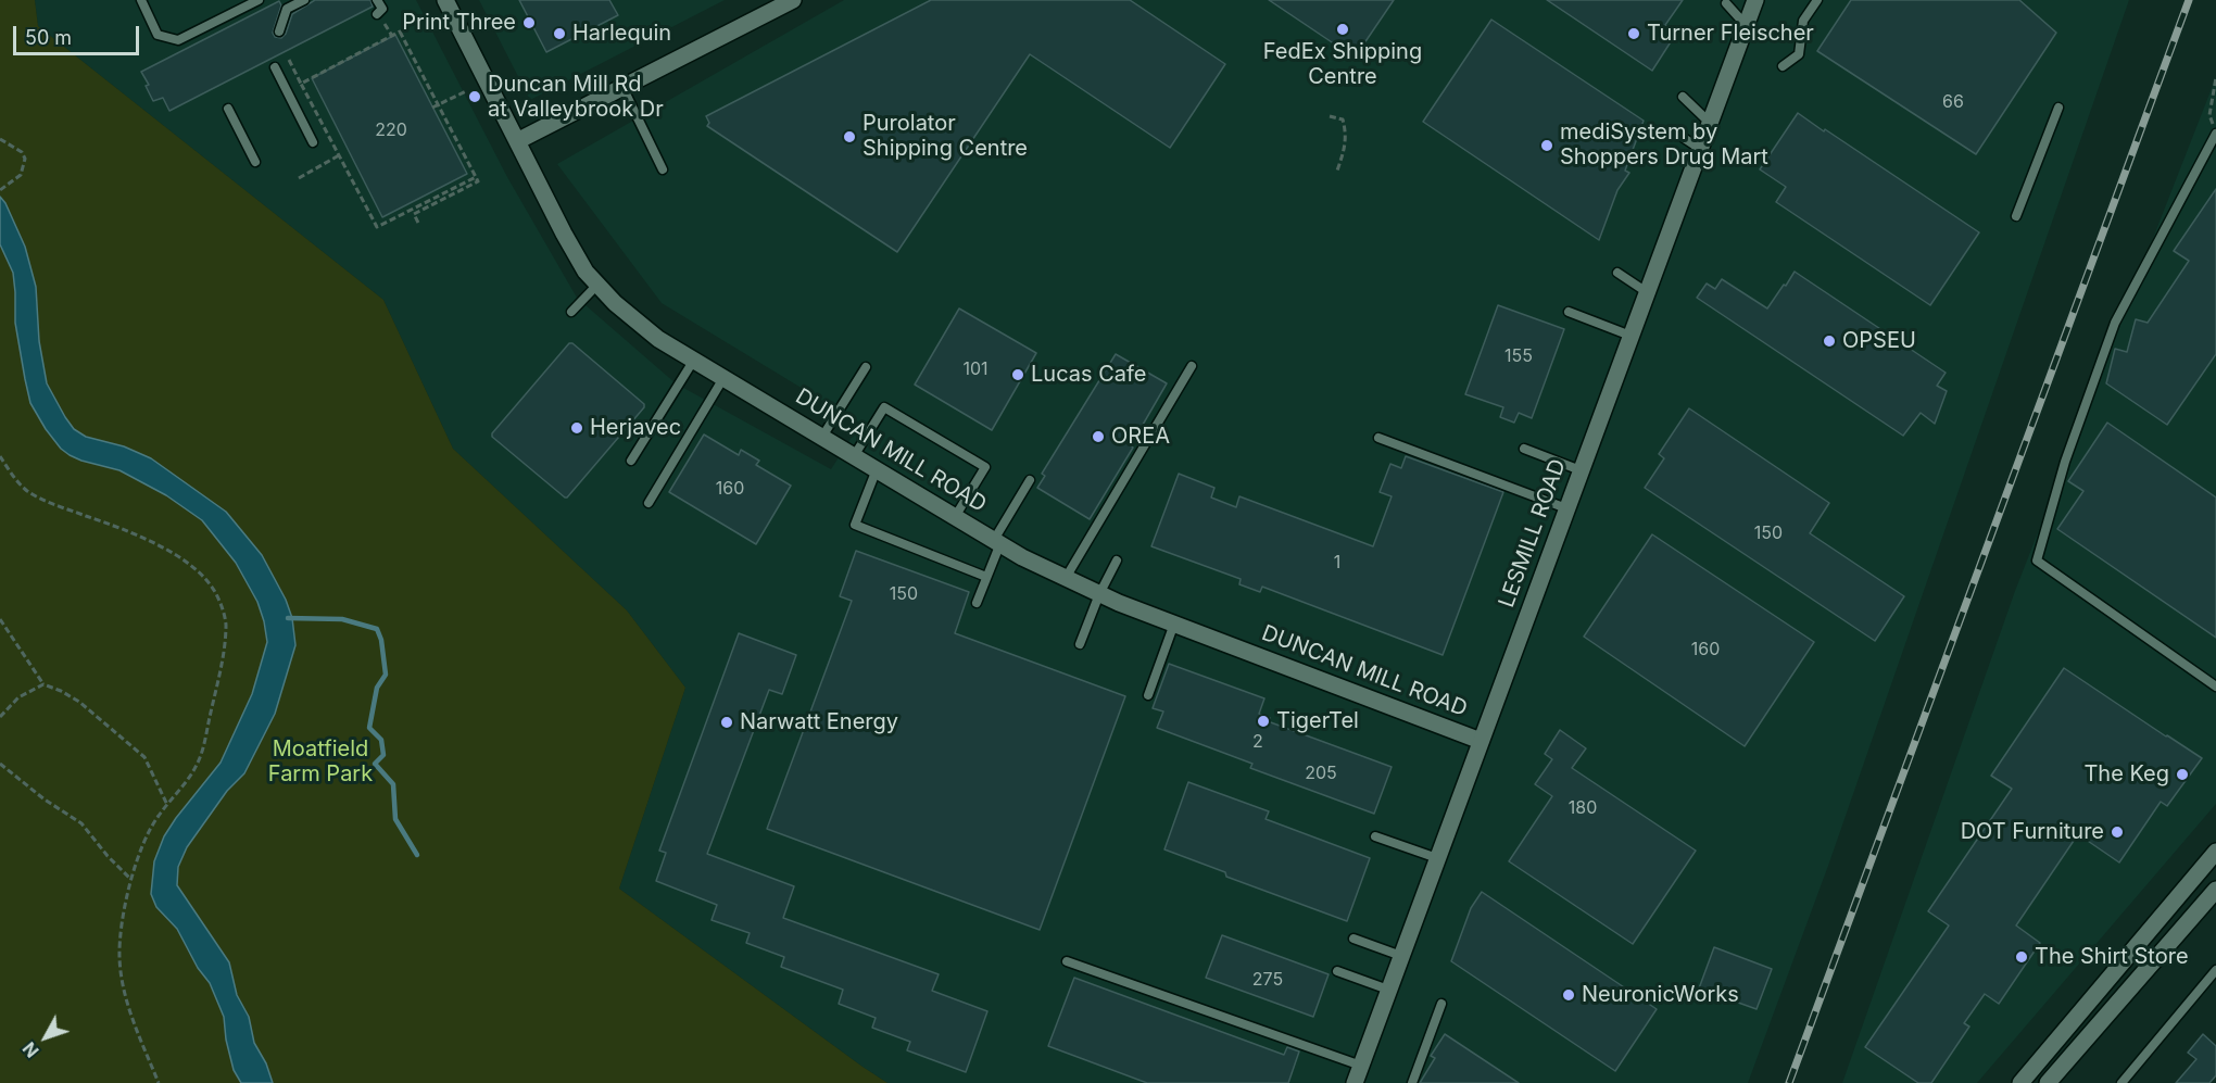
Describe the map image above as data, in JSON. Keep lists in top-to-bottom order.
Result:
{
  "streets": {
    "street": ["DUNCAN MILL ROAD", "LESMILL ROAD"]
  },
  "crossings": [
    ["DUNCAN MILL ROAD", "LESMILL ROAD"]
  ],
  "parks": ["Moatfield Farm Park"],
  "places": [
    "Print Three",
    "FedEx Shipping Centre",
    "Harlequin",
    "Turner Fleischer",
    "Duncan Mill Rd at Valleybrook Dr",
    "Purolator Shipping Centre",
    "mediSystem by Shoppers Drug Mart",
    "OPSEU",
    "Lucas Cafe",
    "Herjavec",
    "OREA",
    "TigerTel",
    "Narwatt Energy",
    "The Keg",
    "DOT Furniture",
    "The Shirt Store",
    "NeuronicWorks"
  ],
  "house_numbers": [
    "66",
    "220",
    "155",
    "101",
    "160",
    "150",
    "1",
    "150",
    "160",
    "2",
    "205",
    "180",
    "275"
  ],
  "scale_bar": "50 m",
  "north": "bottom left"
}
